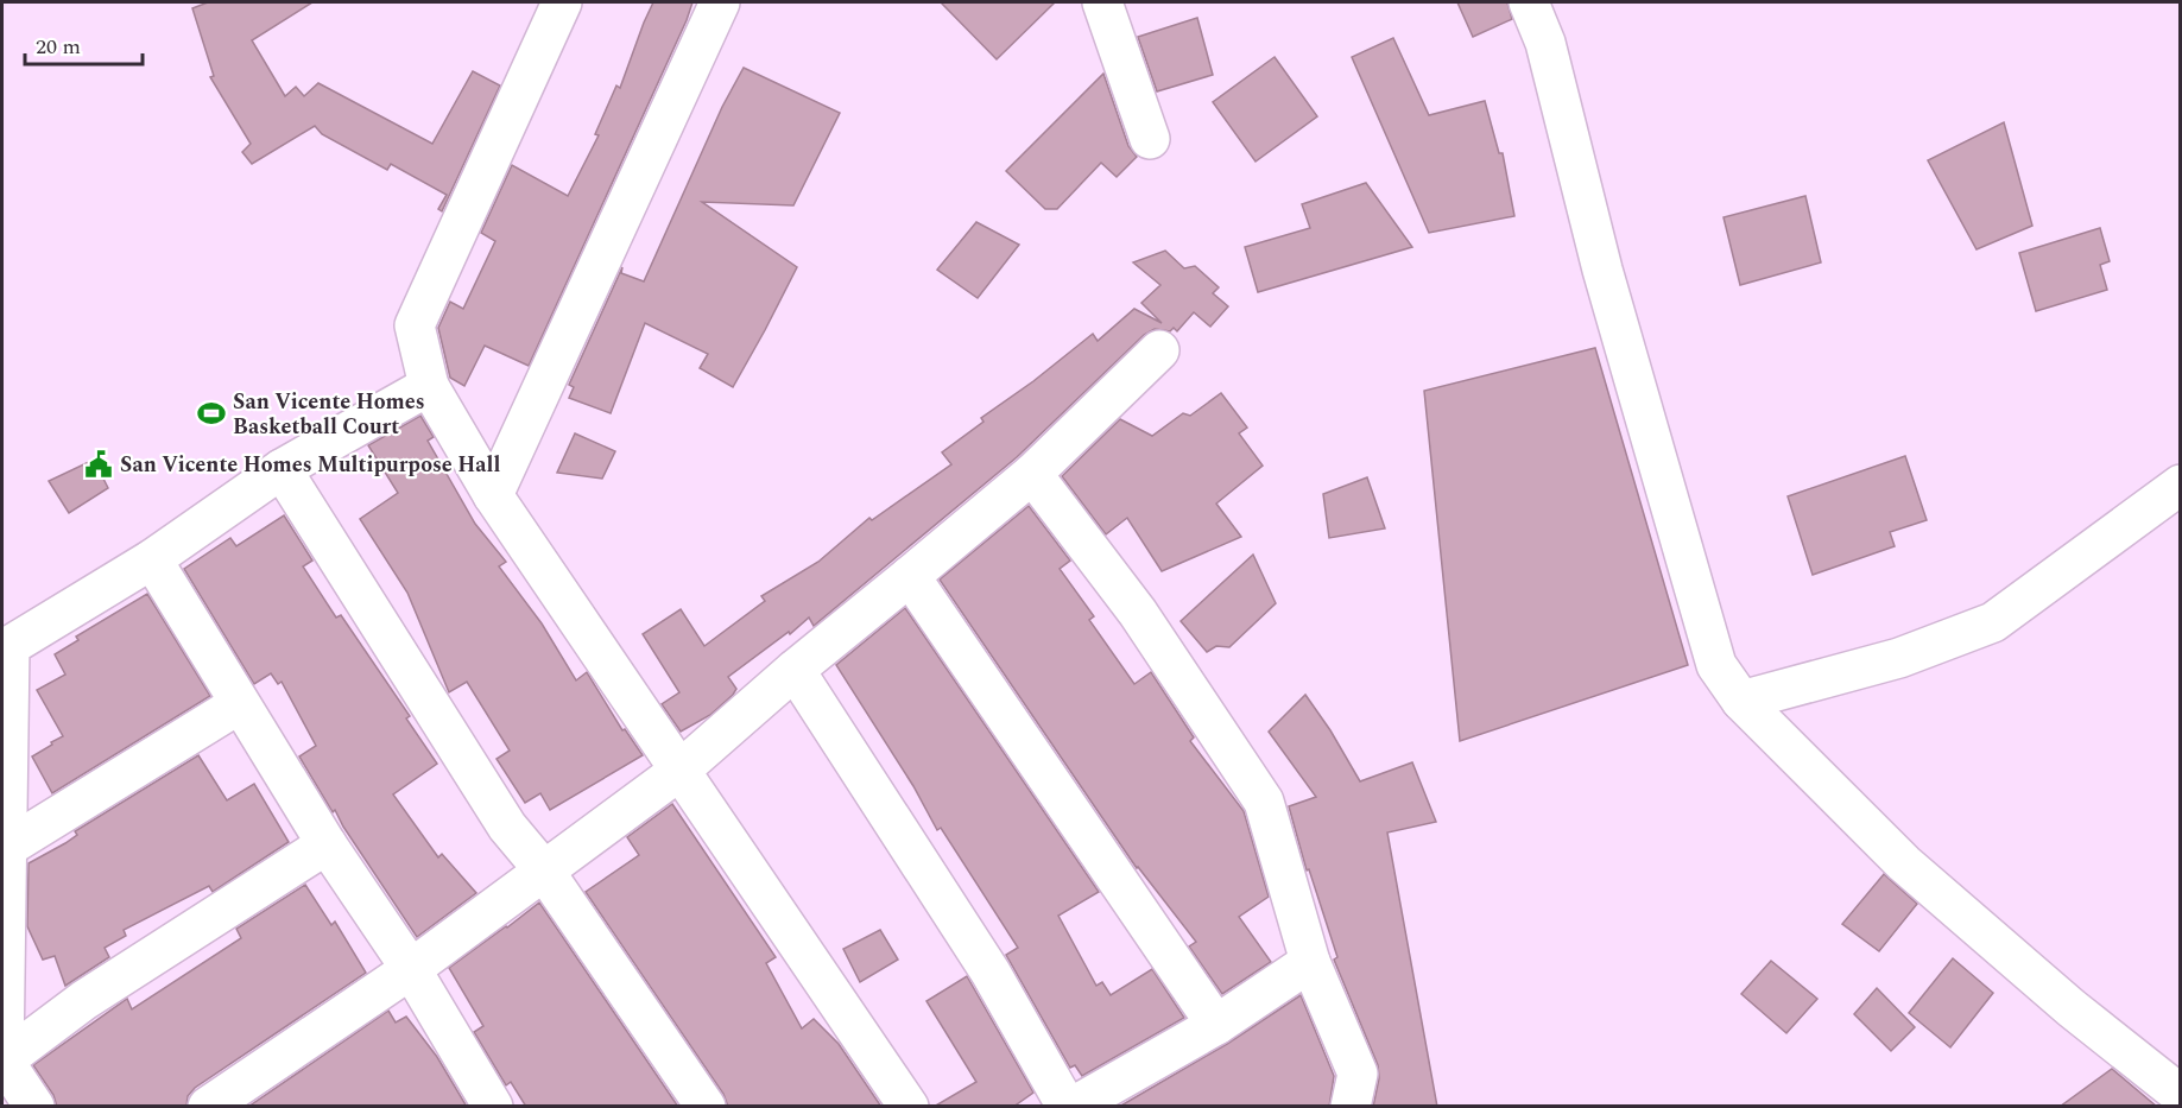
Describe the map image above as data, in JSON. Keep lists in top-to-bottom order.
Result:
{
  "places": {
    "sports": ["San Vicente Homes Basketball Court"],
    "public building": ["San Vicente Homes Multipurpose Hall"]
  },
  "scale_bar": "20 m"
}
